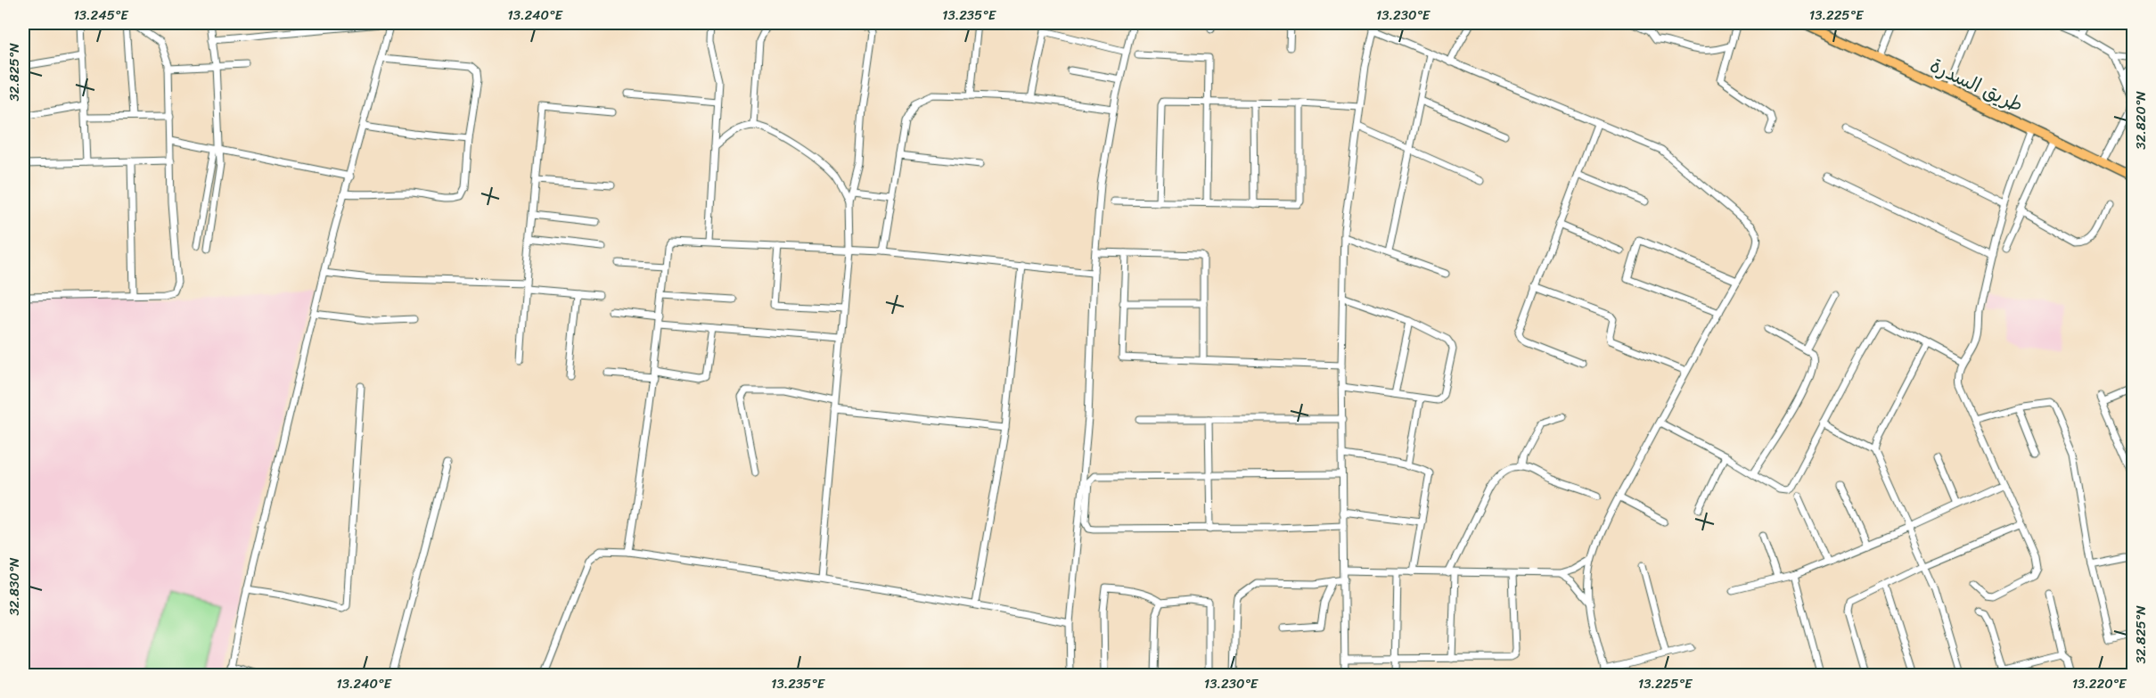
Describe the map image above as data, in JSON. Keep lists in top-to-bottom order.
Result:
{
  "streets": {
    "main road": ["طريق السدرة"]
  },
  "coordinates": [
    "13.245°E",
    "13.240°E",
    "13.235°E",
    "13.230°E",
    "13.225°E",
    "32.825°N",
    "32.820°N",
    "32.830°N",
    "13.220°E"
  ]
}
